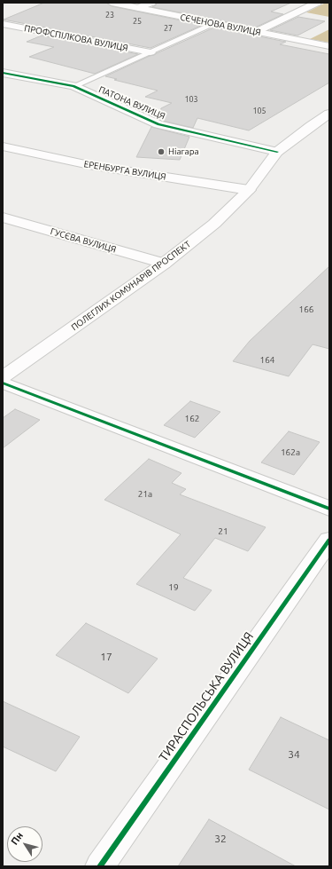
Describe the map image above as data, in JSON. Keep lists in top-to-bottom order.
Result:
{
  "streets": {
    "street": [
      "СЄЧЕНОВА ВУЛИЦЯ",
      "ПРОФСПІЛКОВА ВУЛИЦЯ",
      "ПАТОНА ВУЛИЦЯ",
      "ЕРЕНБУРГА ВУЛИЦЯ",
      "ГУСЄВА ВУЛИЦЯ",
      "ПОЛЕГЛИХ КОМУНАРІВ ПРОСПЕКТ",
      "ТИРАСПОЛЬСЬКА ВУЛИЦЯ"
    ]
  },
  "crossings": [
    ["СЄЧЕНОВА ВУЛИЦЯ", "ПРОФСПІЛКОВА ВУЛИЦЯ"],
    ["ПРОФСПІЛКОВА ВУЛИЦЯ", "ПАТОНА ВУЛИЦЯ"],
    ["ПАТОНА ВУЛИЦЯ", "ПОЛЕГЛИХ КОМУНАРІВ ПРОСПЕКТ"],
    ["ЕРЕНБУРГА ВУЛИЦЯ", "ПОЛЕГЛИХ КОМУНАРІВ ПРОСПЕКТ"],
    ["ГУСЄВА ВУЛИЦЯ", "ПОЛЕГЛИХ КОМУНАРІВ ПРОСПЕКТ"]
  ],
  "places": ["Ніагара"],
  "house_numbers": [
    "23",
    "25",
    "27",
    "103",
    "105",
    "166",
    "164",
    "162",
    "162а",
    "21а",
    "21",
    "19",
    "17",
    "34",
    "32"
  ],
  "north": "top left"
}
